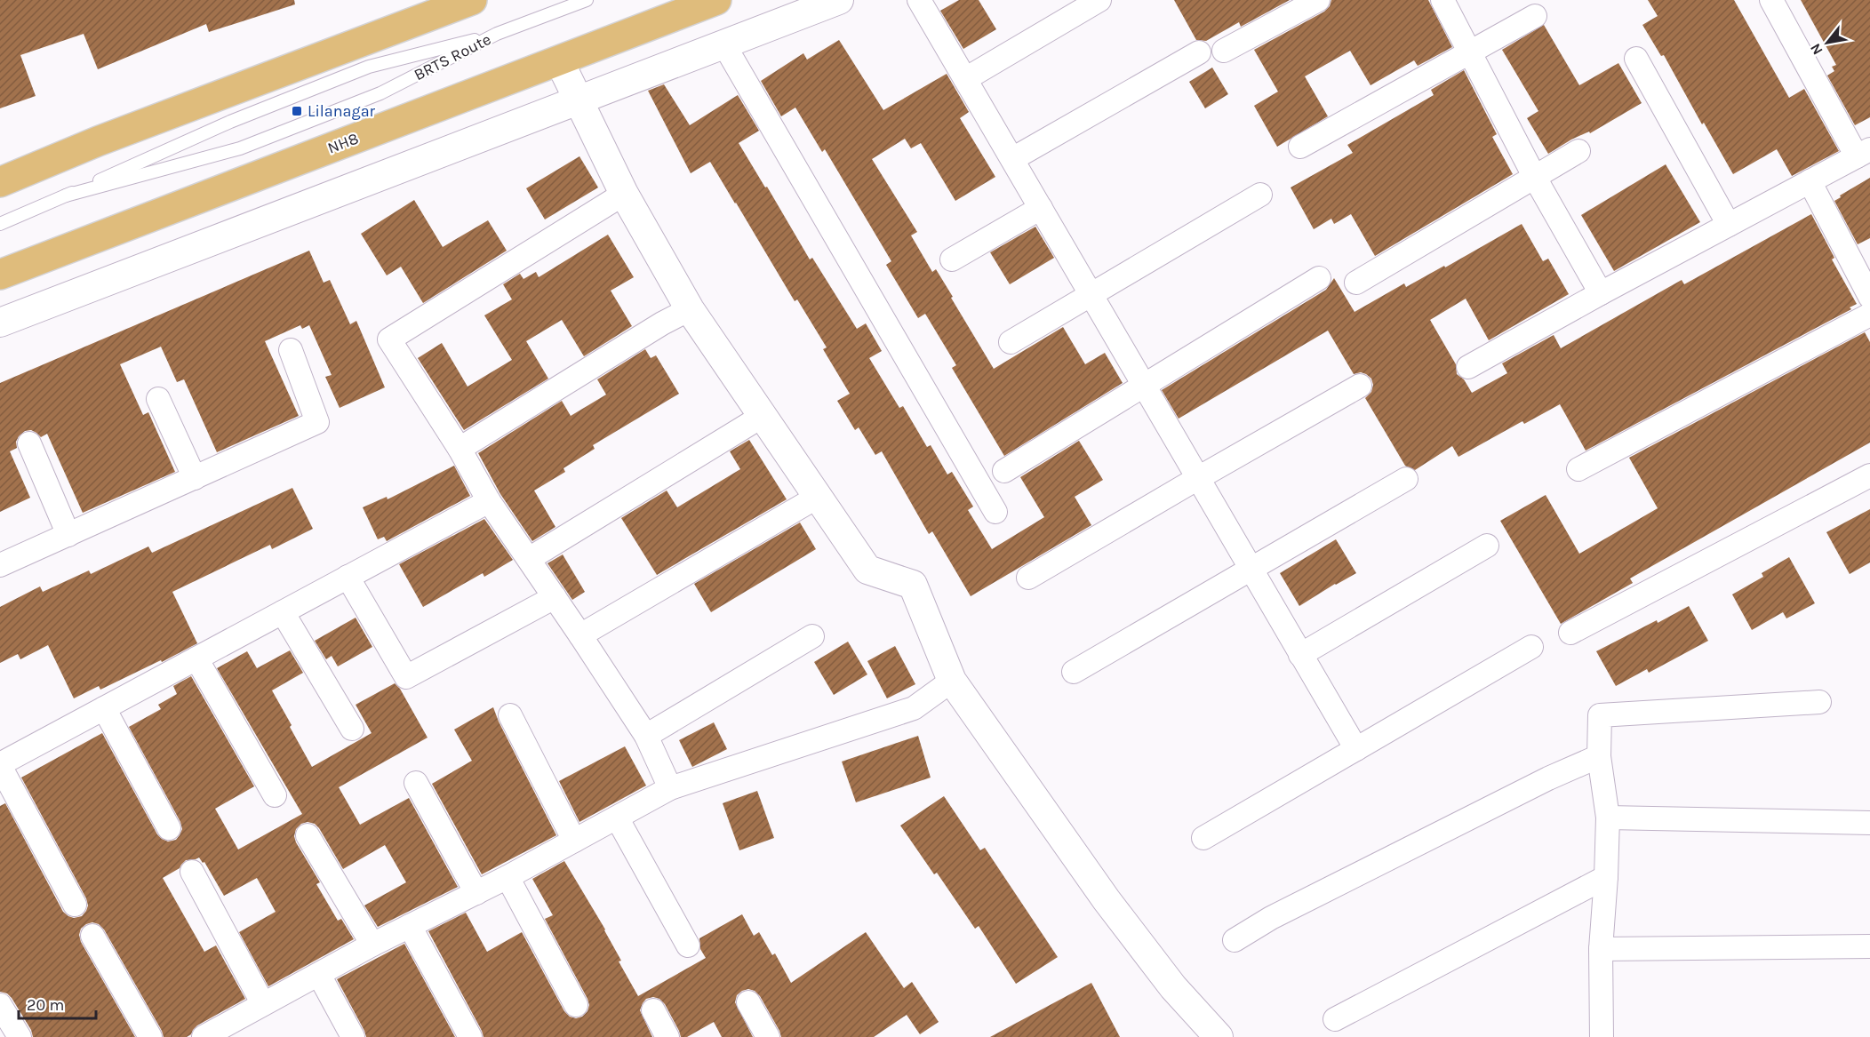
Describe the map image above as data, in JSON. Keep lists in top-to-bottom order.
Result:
{
  "streets": {
    "main road": ["NH8"],
    "lane": ["BRTS Route"]
  },
  "places": {
    "transit": ["Lilanagar"]
  },
  "scale_bar": "20 m",
  "north": "bottom left"
}
